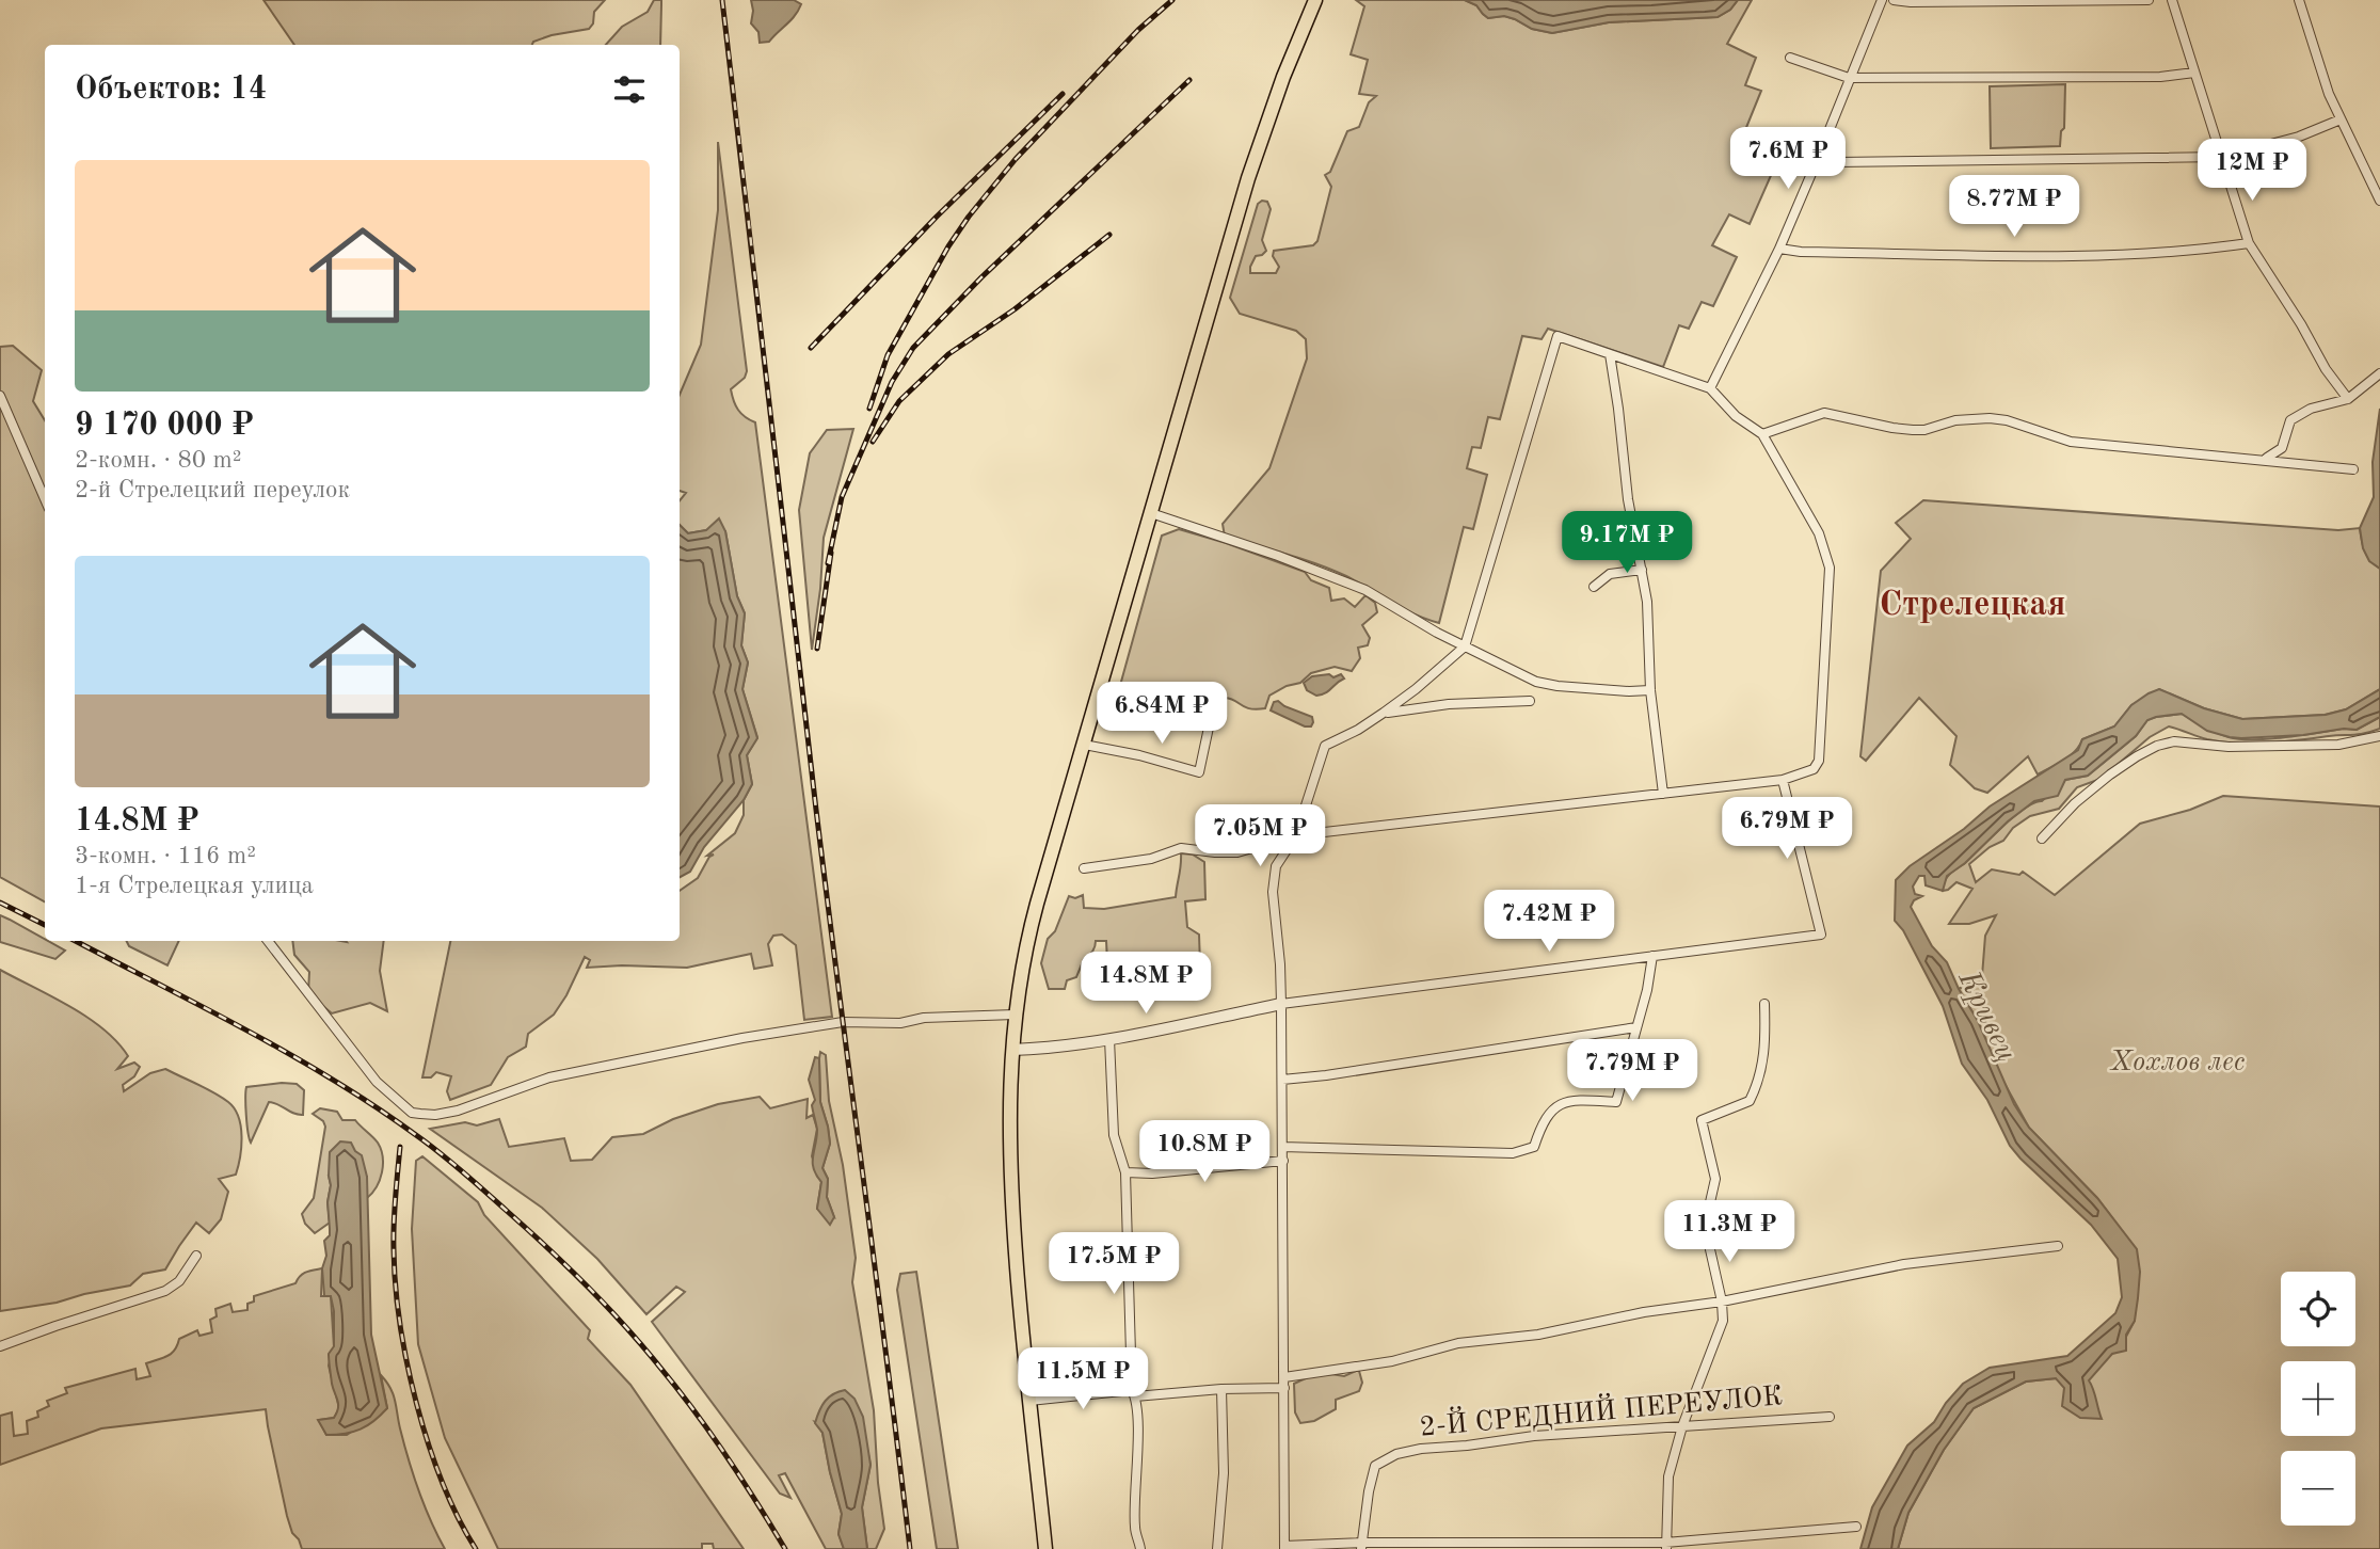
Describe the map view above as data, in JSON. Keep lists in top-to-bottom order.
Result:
{
  "streets": {
    "street": ["2-Й СРЕДНИЙ ПЕРЕУЛОК"]
  },
  "districts": ["Стрелецкая"],
  "water": ["Кривец"],
  "parks": ["Хохлов лес"],
  "page": {
    "heading": "Объектов: 14",
    "price": [
      "7.6M ₽",
      "12M ₽",
      "8.77M ₽",
      "9.17M ₽",
      "6.84M ₽",
      "6.79M ₽",
      "7.05M ₽",
      "7.42M ₽",
      "14.8M ₽",
      "7.79M ₽",
      "10.8M ₽",
      "11.3M ₽",
      "17.5M ₽",
      "11.5M ₽"
    ],
    "list": [
      {
        "name": "9 170 000 ₽",
        "note": "2-комн. · 80 m² · 2-й Стрелецкий переулок"
      },
      {
        "name": "14.8M ₽",
        "note": "3-комн. · 116 m² · 1-я Стрелецкая улица"
      }
    ],
    "map_buttons": ["+", "−"]
  }
}
